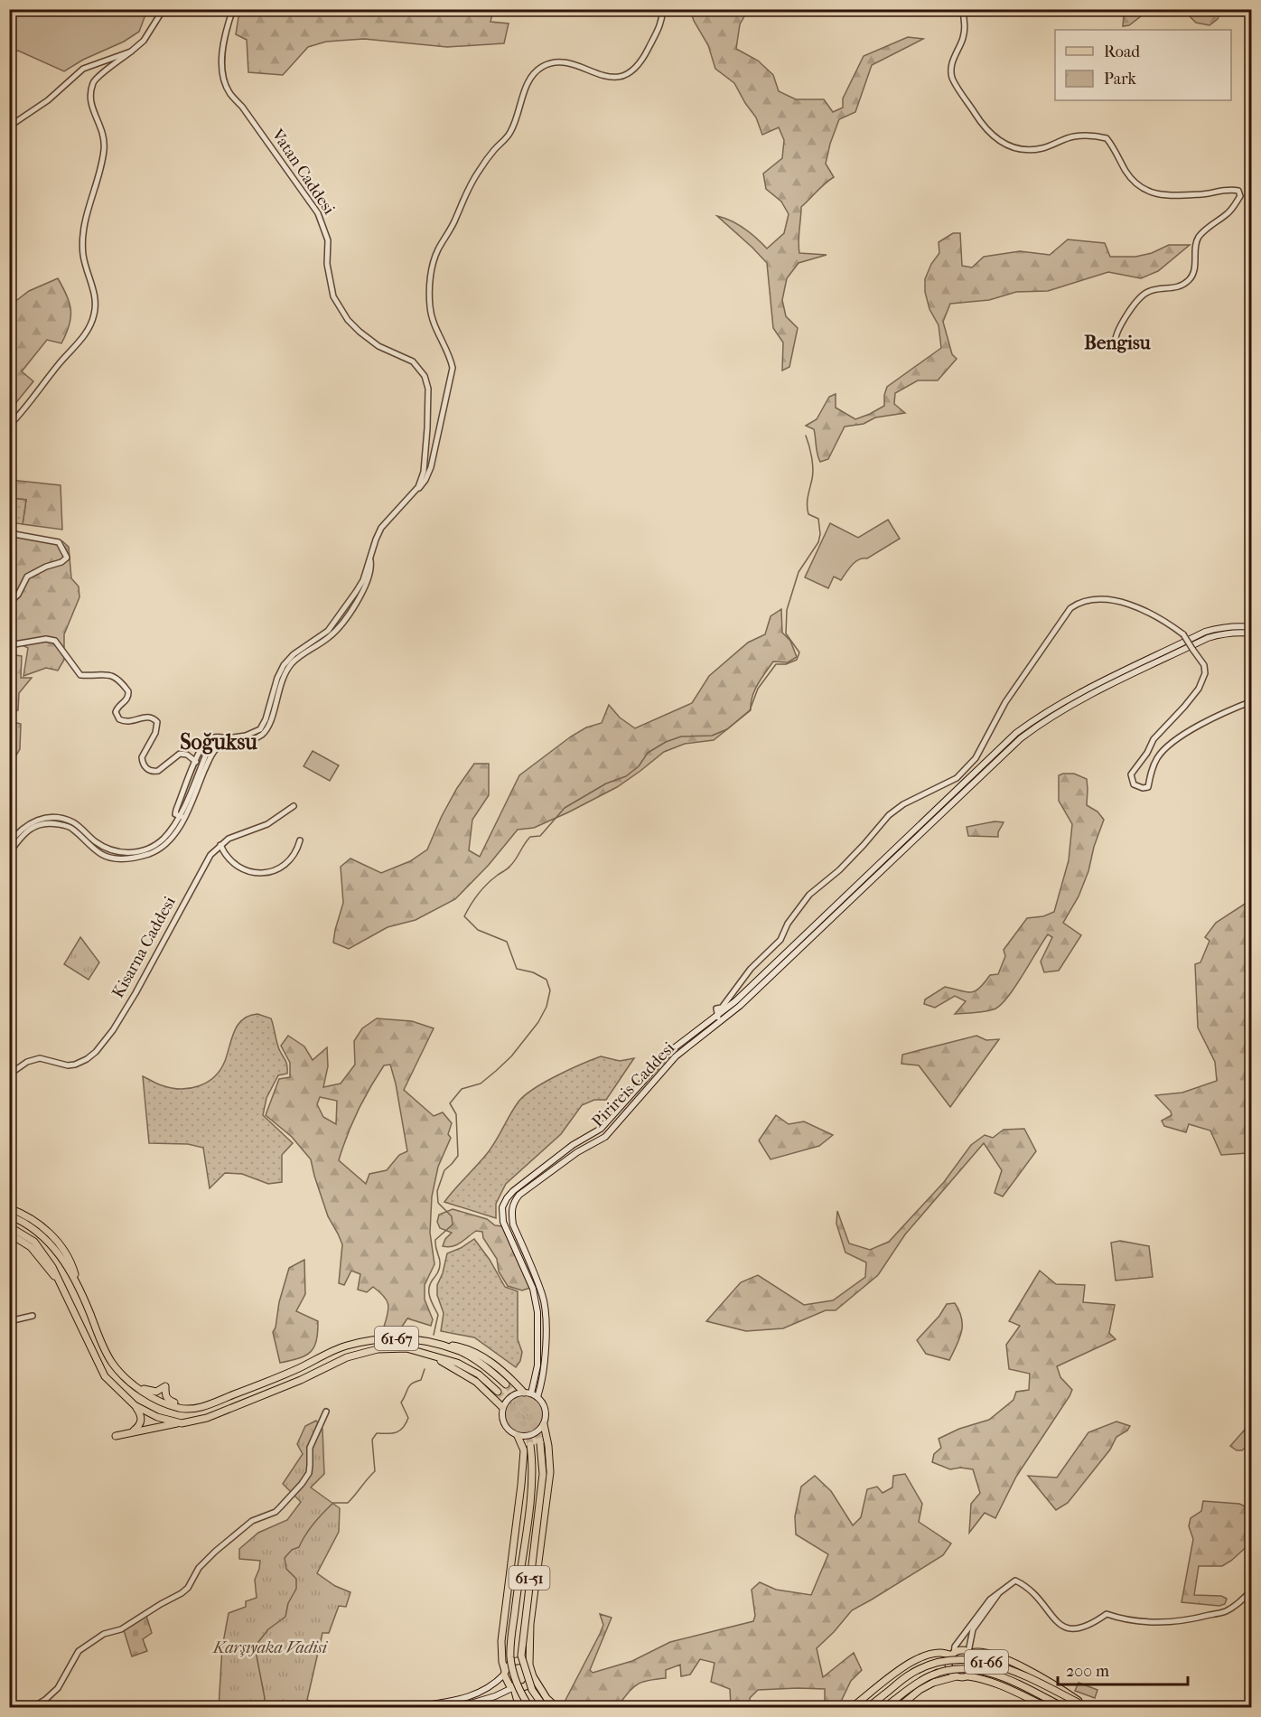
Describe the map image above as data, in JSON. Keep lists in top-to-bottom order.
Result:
{
  "streets": {
    "main road": [
      "Pirireis Caddesi",
      "61-67",
      "61-51",
      "61-66"
    ],
    "street": ["Vatan Caddesi", "Kisarna Caddesi"]
  },
  "crossings": [
    ["Pirireis Caddesi", "61-67"],
    ["Pirireis Caddesi", "61-51"],
    ["61-67", "61-51"]
  ],
  "districts": ["Bengisu", "Soğuksu"],
  "parks": ["Karşıyaka Vadisi"],
  "legend": ["Road", "Park"],
  "scale_bar": "200 m"
}
